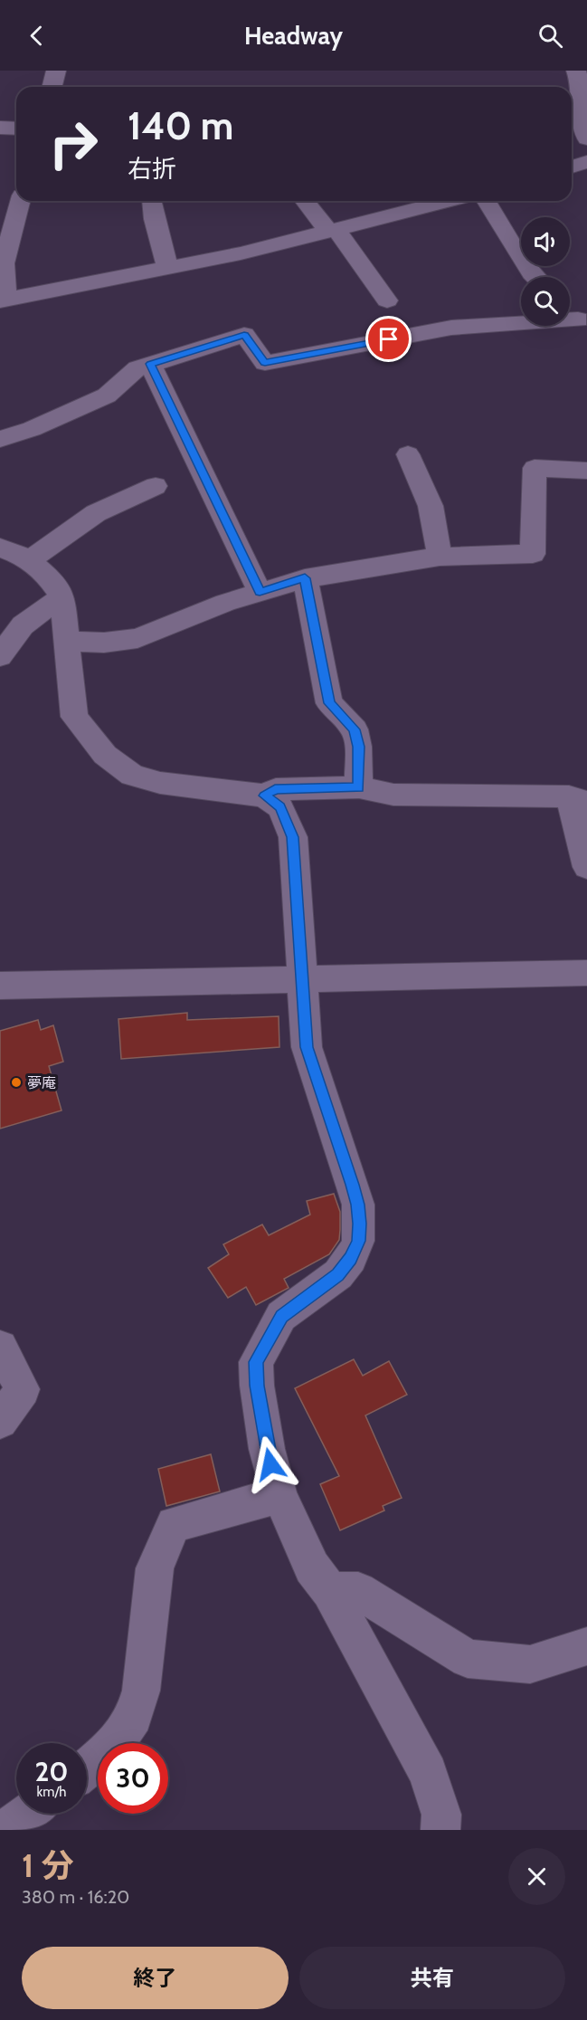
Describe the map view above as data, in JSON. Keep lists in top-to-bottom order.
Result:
{
  "places": ["夢庵"],
  "page": {
    "header": "Headway",
    "turn": ["140 m", "右折"],
    "speed": "20 km/h",
    "limit": "30",
    "heading": ["1 分", "380 m · 16:20"],
    "buttons": ["終了", "共有"]
  }
}
